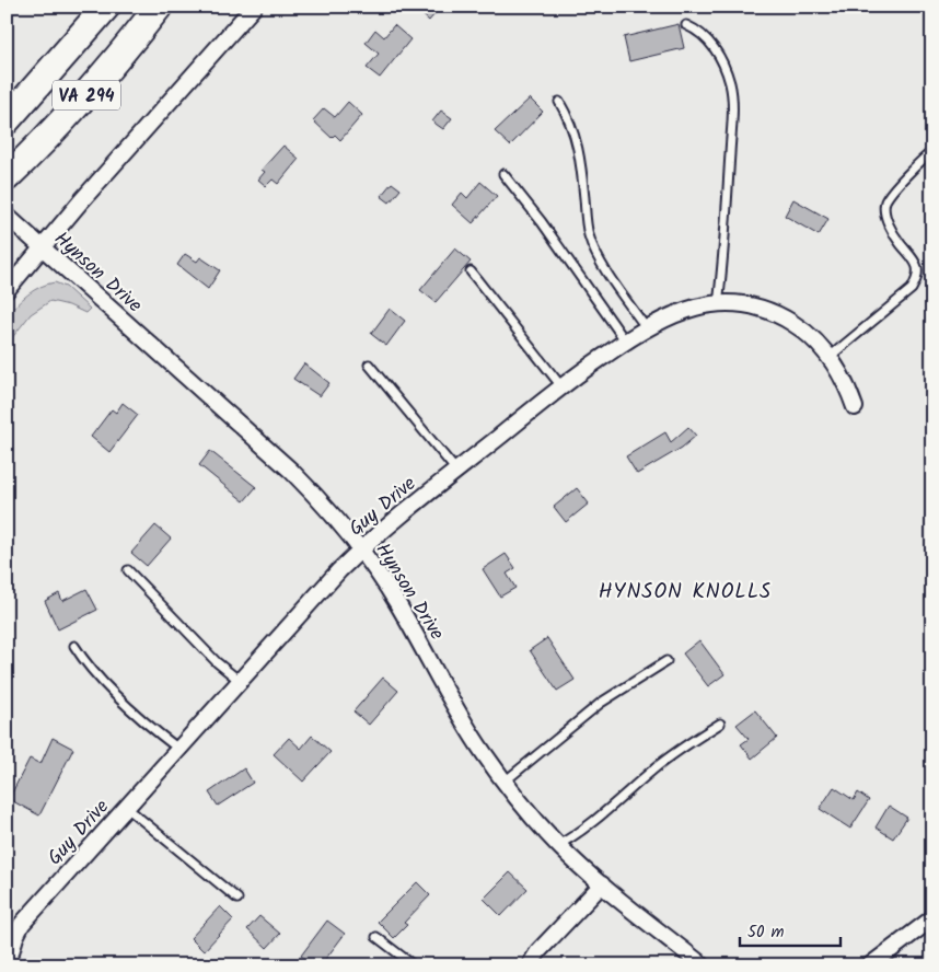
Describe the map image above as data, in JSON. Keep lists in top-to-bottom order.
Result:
{
  "streets": {
    "highway": ["VA 294"],
    "street": ["Hynson Drive", "Guy Drive"]
  },
  "crossings": [
    ["Hynson Drive", "Guy Drive"]
  ],
  "districts": ["HYNSON KNOLLS"],
  "scale_bar": "50 m"
}
